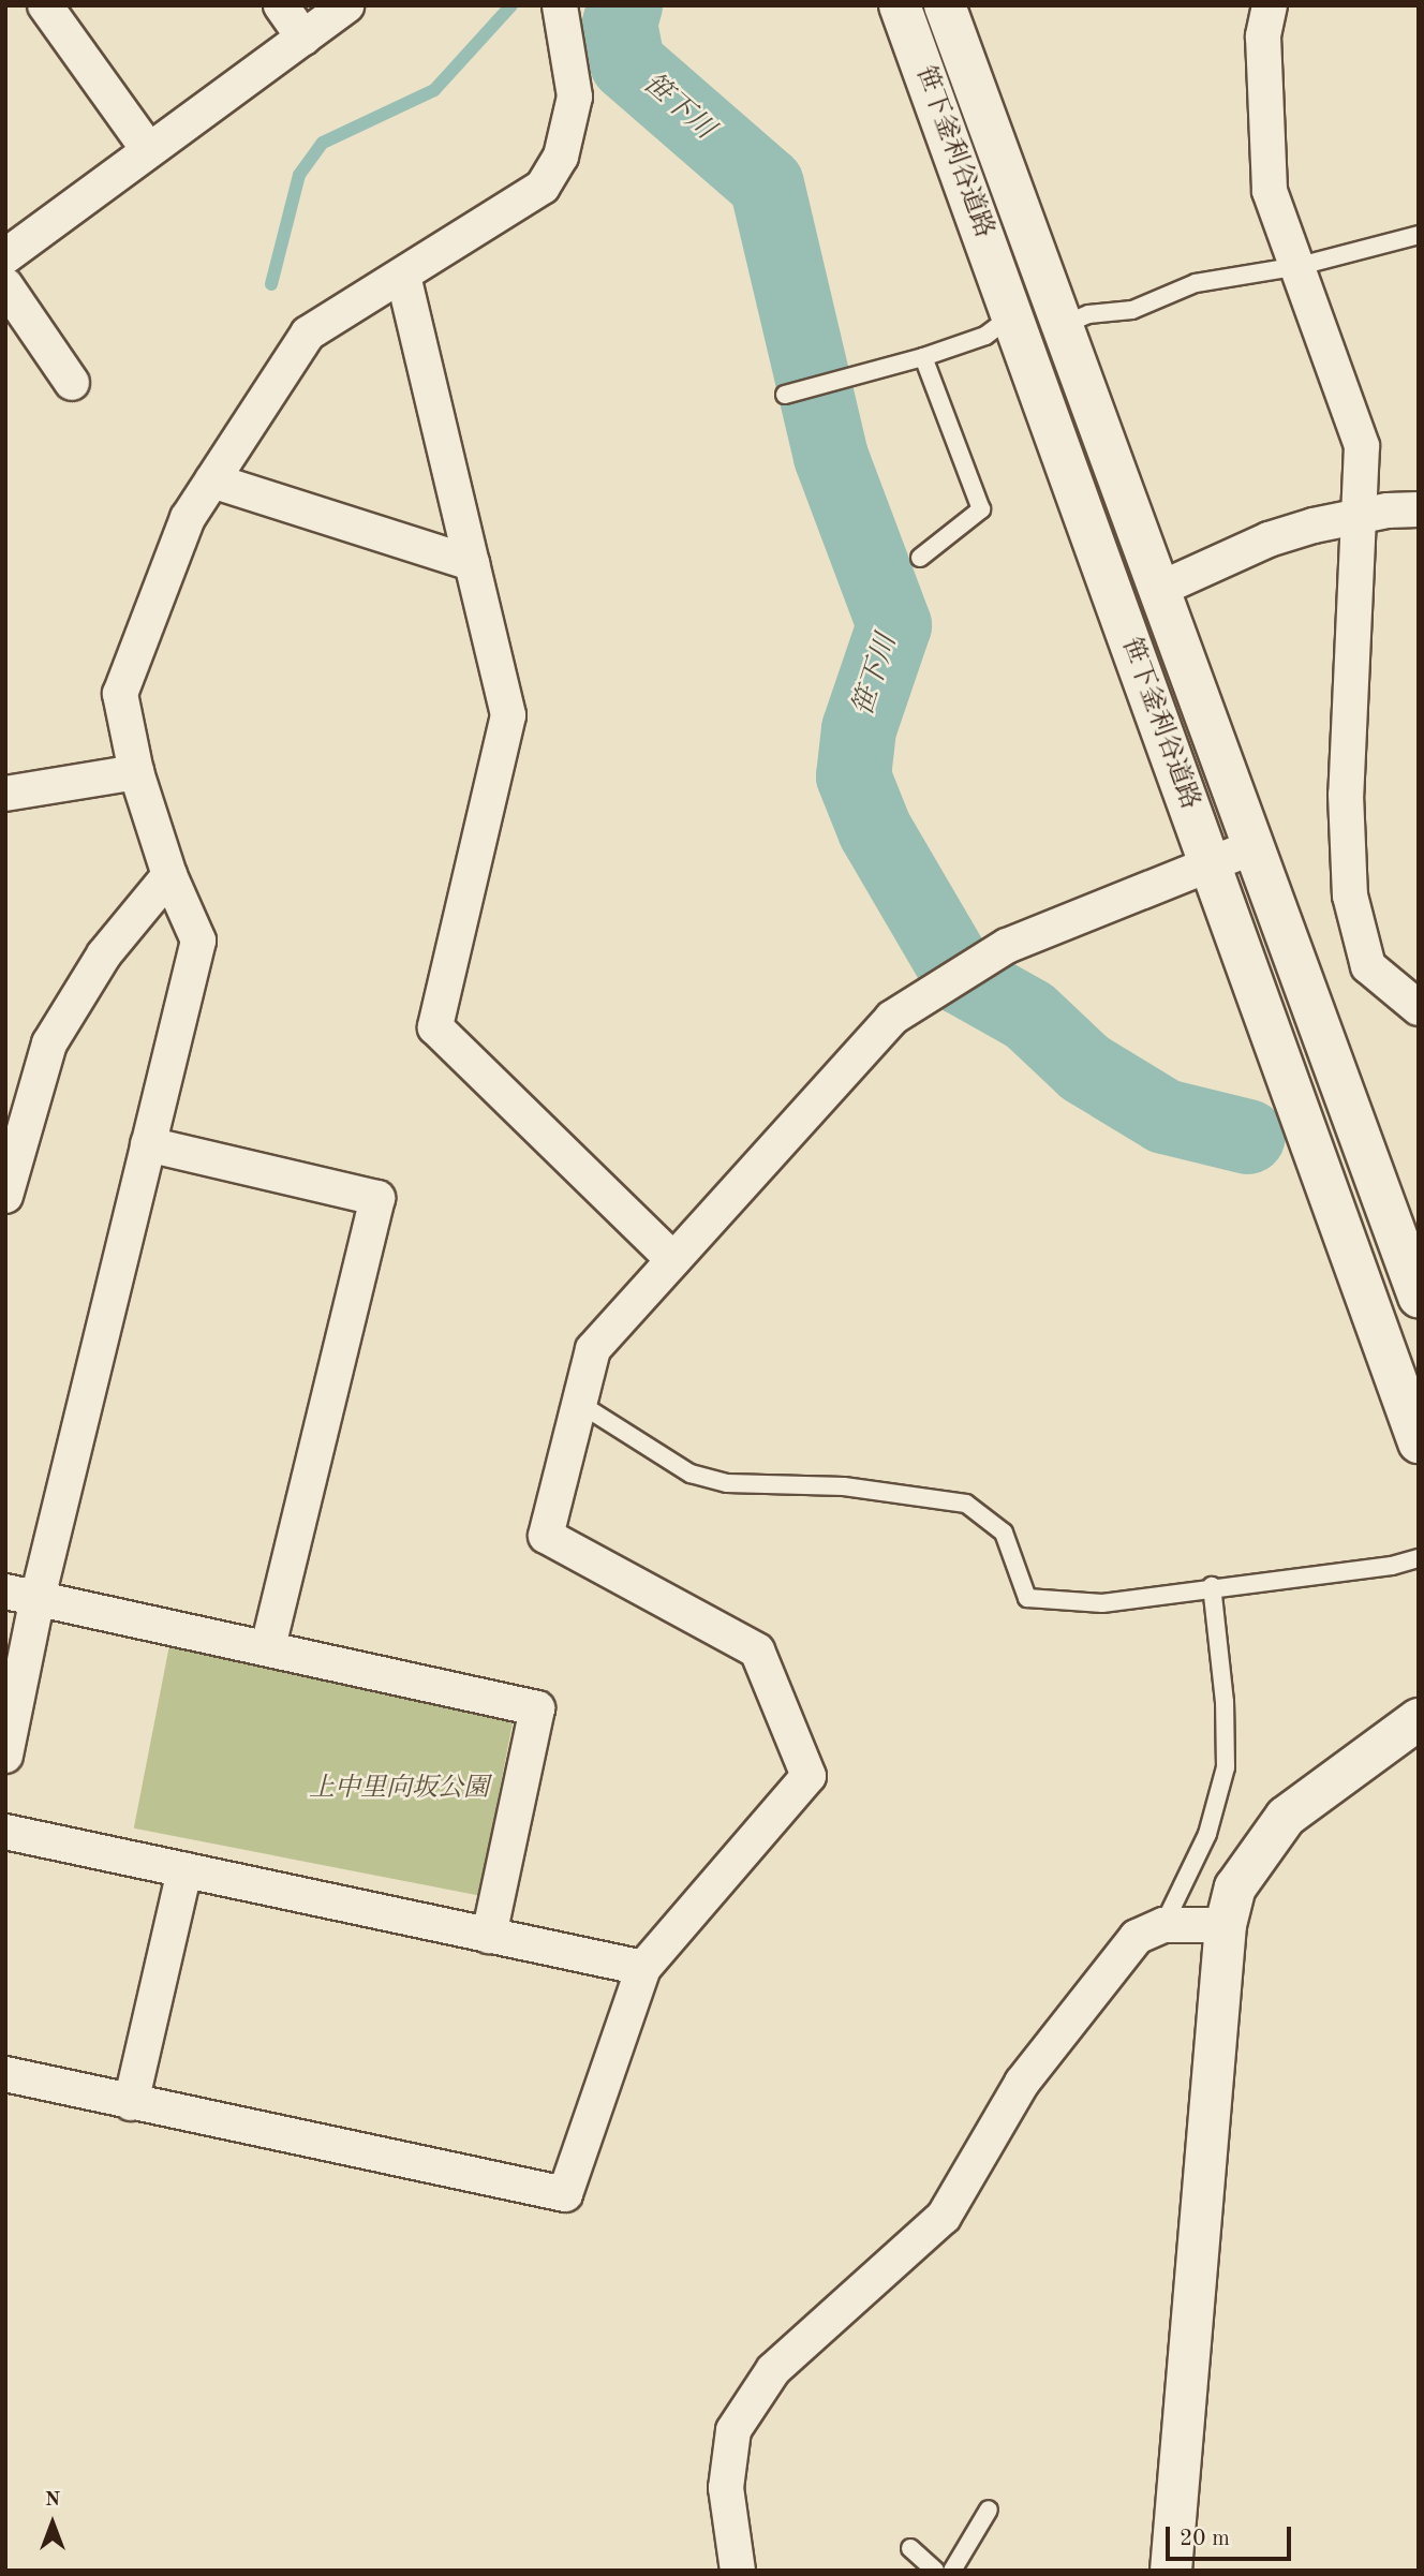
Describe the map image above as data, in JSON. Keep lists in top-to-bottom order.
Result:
{
  "streets": {
    "street": ["笹下釜利谷道路"]
  },
  "water": ["笹下川"],
  "parks": ["上中里向坂公園"],
  "scale_bar": "20 m",
  "north": "top"
}
